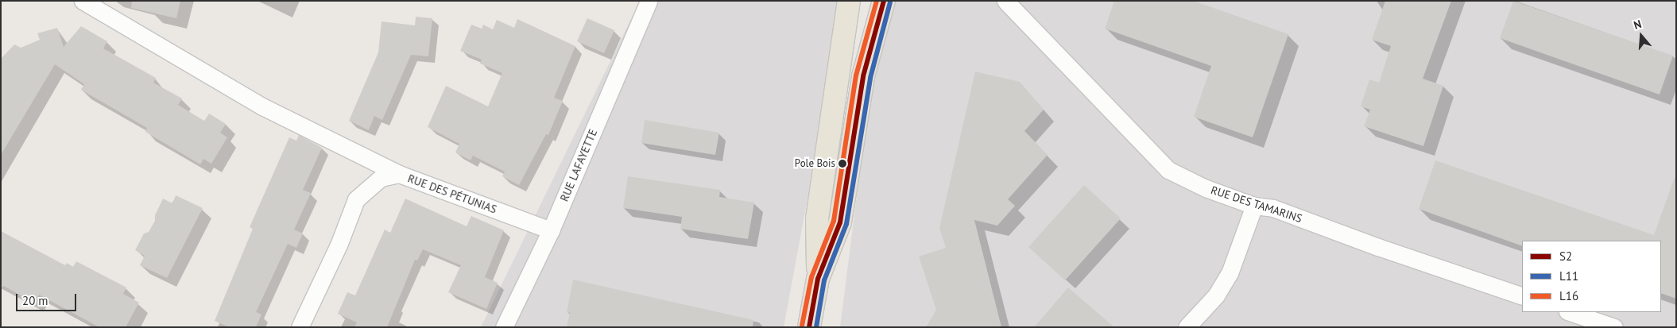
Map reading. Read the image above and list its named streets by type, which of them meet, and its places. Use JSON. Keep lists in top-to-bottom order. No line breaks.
{"streets":{"street":["RUE LAFAYETTE","RUE DES PÉTUNIAS","RUE DES TAMARINS"]},"crossings":[["RUE LAFAYETTE","RUE DES PÉTUNIAS"]],"places":["Pole Bois"],"lines":["transit line S2","transit line L16","transit line L11"],"legend":["S2","L11","L16"],"scale_bar":"20 m","north":"top"}
